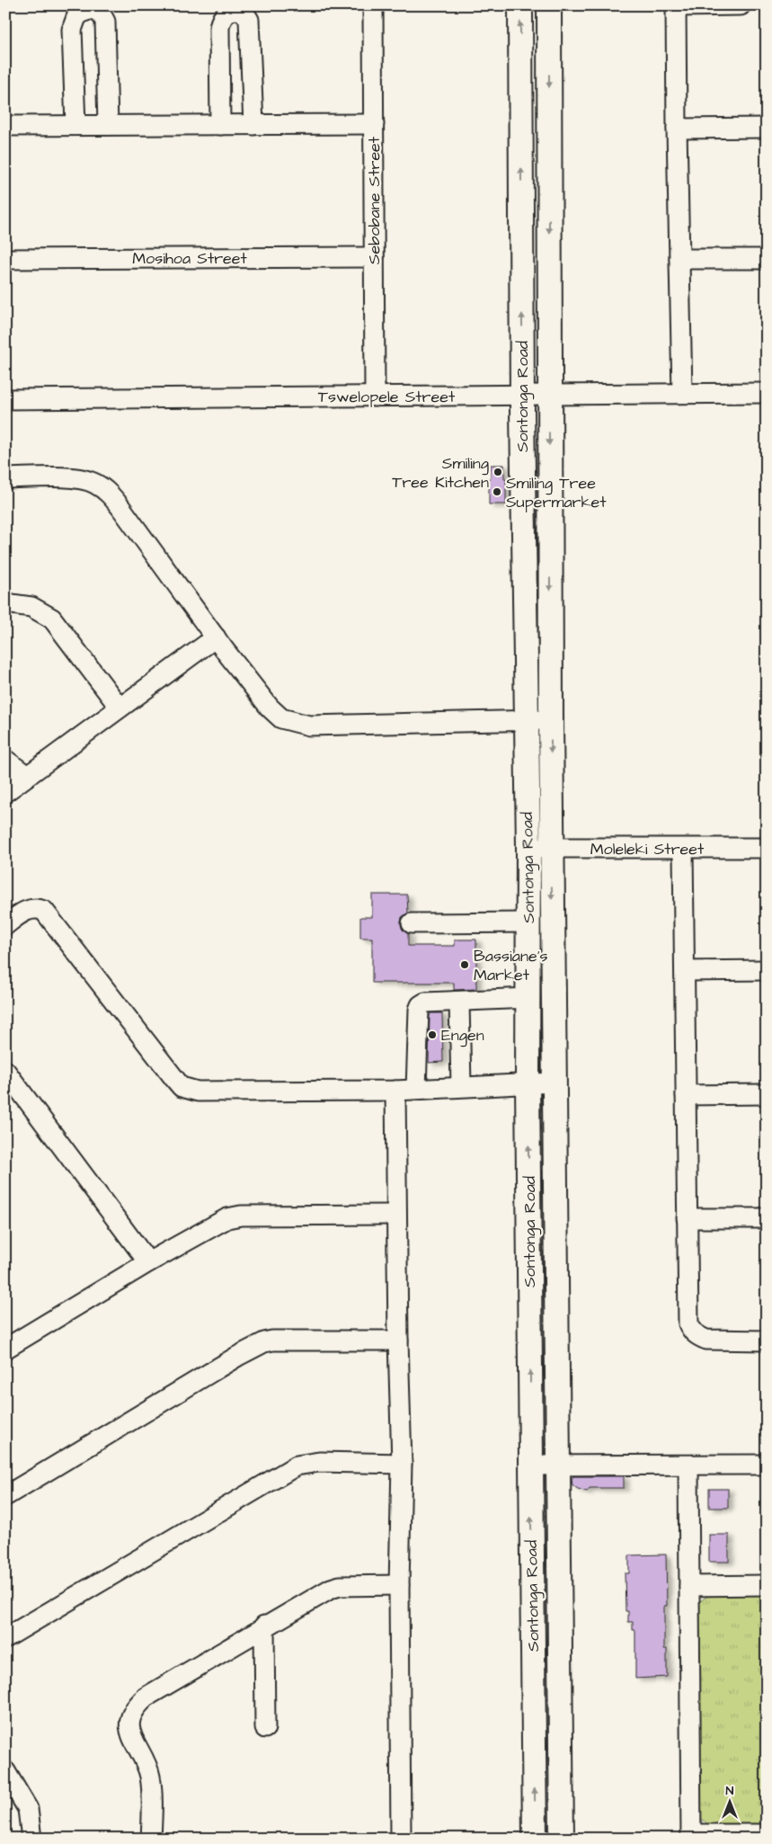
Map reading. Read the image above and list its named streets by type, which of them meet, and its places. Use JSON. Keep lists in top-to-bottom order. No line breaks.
{"streets":{"main road":["Sontonga Road"],"street":["Sebobane Street","Mosihoa Street","Tswelopele Street","Moleleki Street"]},"crossings":[["Sebobane Street","Mosihoa Street"],["Sebobane Street","Tswelopele Street"],["Tswelopele Street","Sontonga Road"],["Sontonga Road","Moleleki Street"]],"places":["Smiling Tree Kitchen","Smiling Tree Supermarket","Bassiane's Market","Engen"],"north":"top"}
